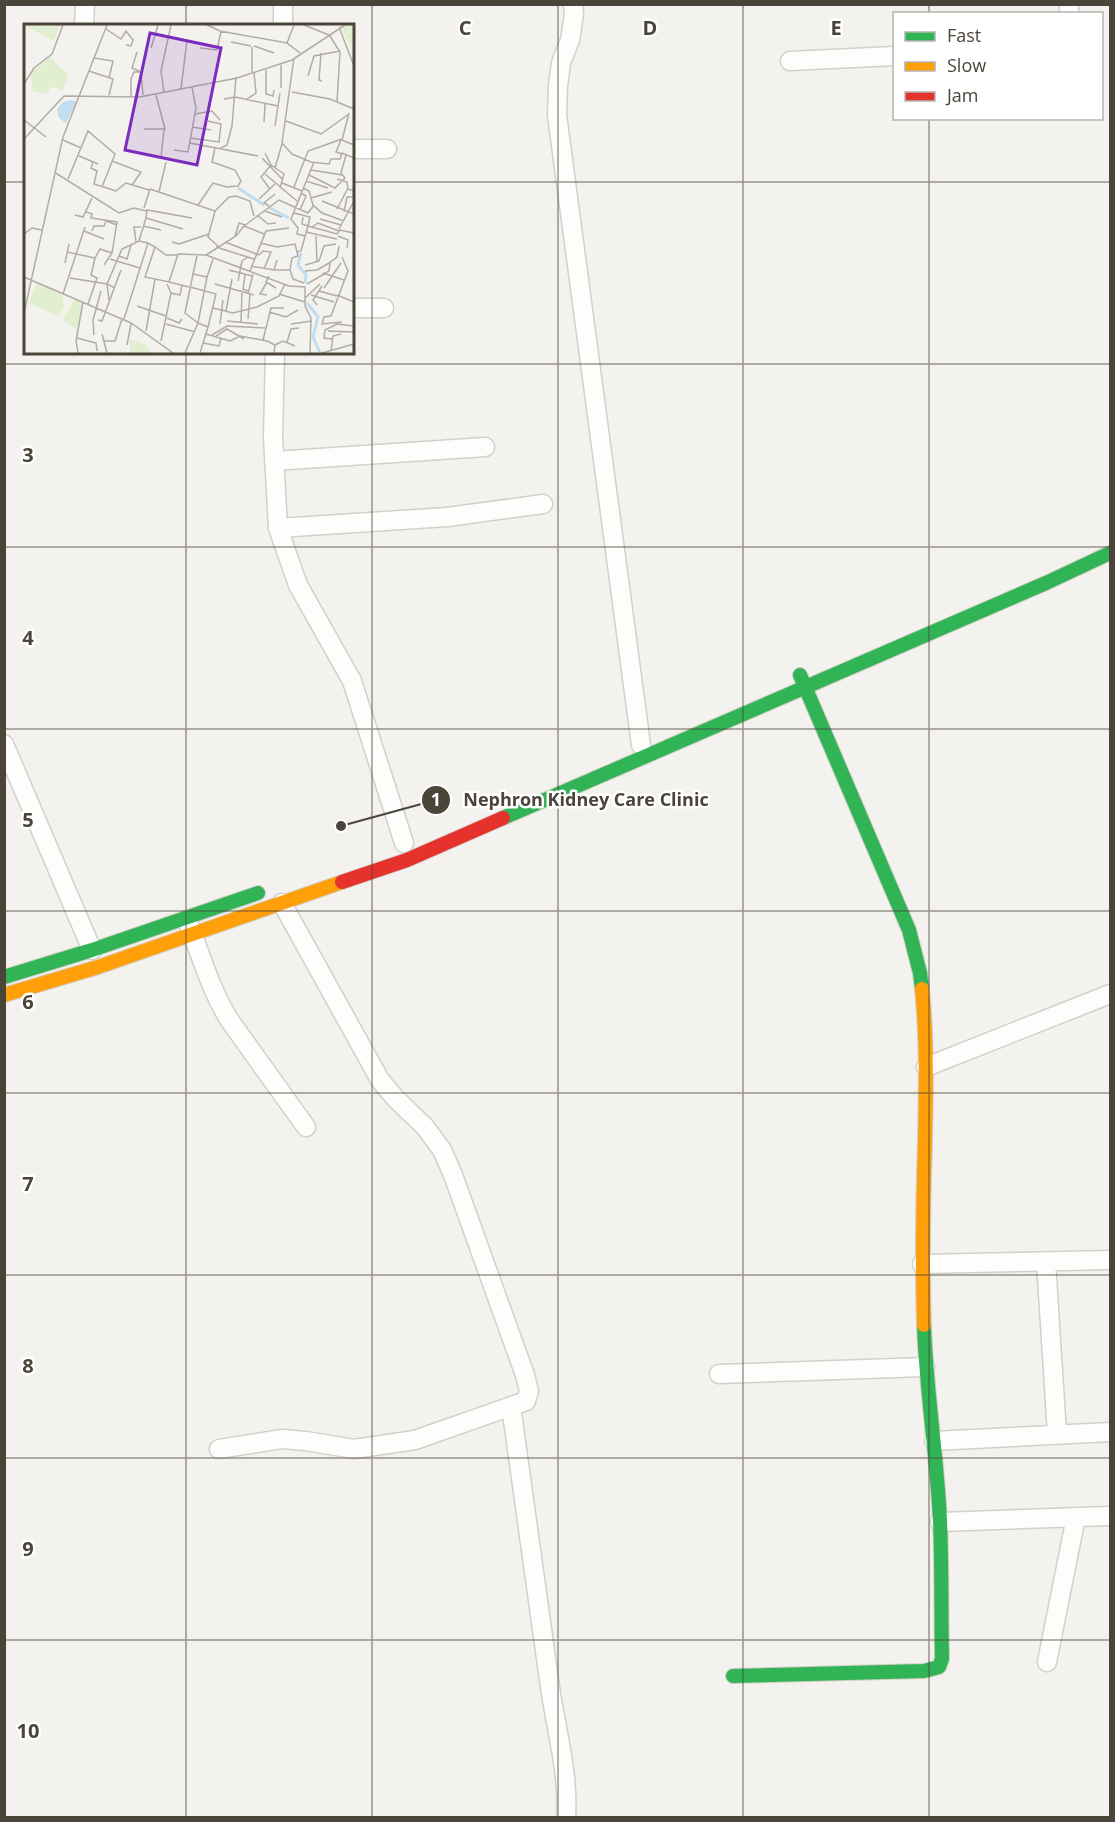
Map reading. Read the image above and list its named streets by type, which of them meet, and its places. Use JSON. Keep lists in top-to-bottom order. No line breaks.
{"places":["Nephron Kidney Care Clinic"],"legend":["Fast","Slow","Jam"],"grid":{"columns":["C","D","E"],"rows":["3","4","5","6","7","8","9","10"]}}
